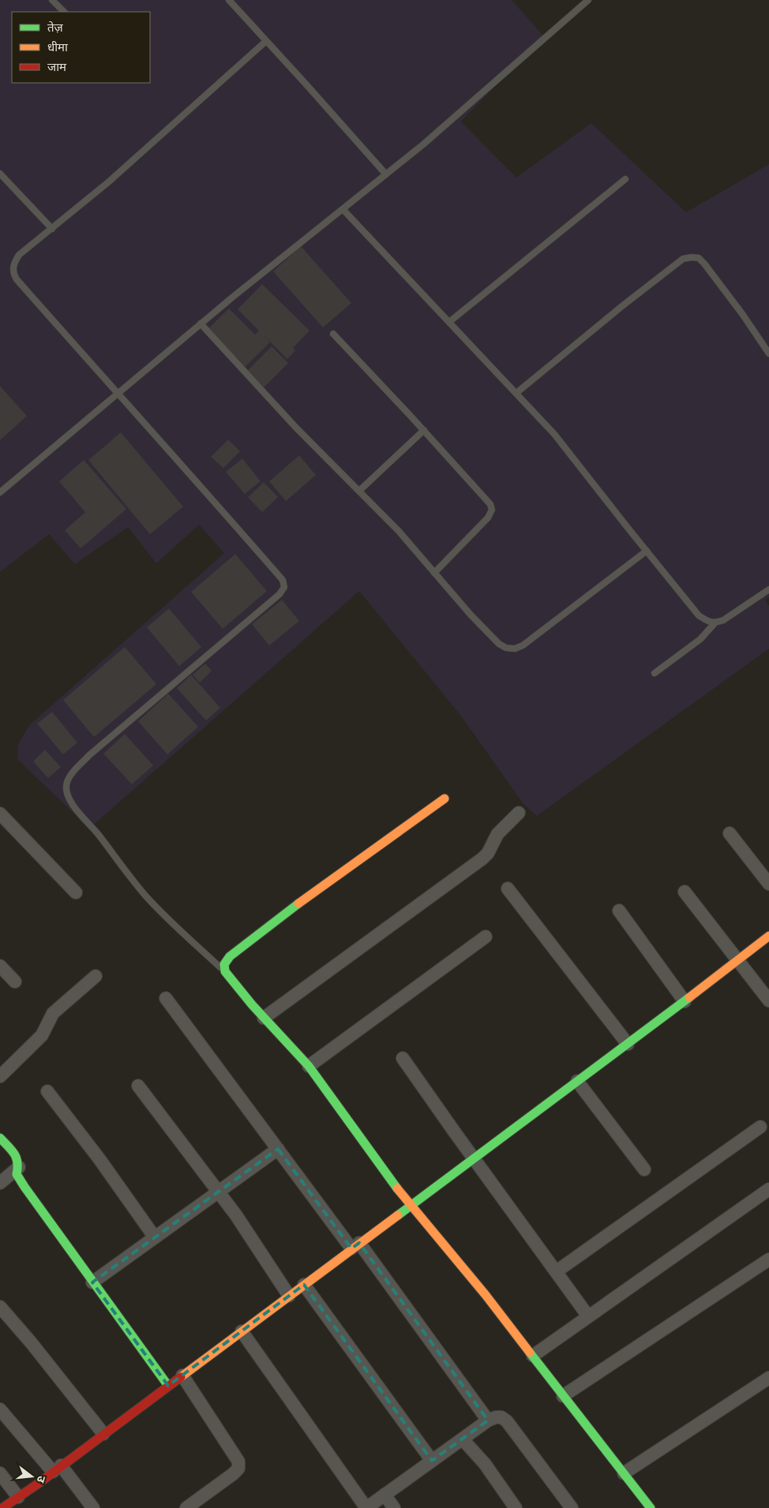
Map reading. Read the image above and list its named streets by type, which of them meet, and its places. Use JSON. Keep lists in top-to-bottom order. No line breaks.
{"legend":["तेज़","धीमा","जाम"],"north":"right"}
